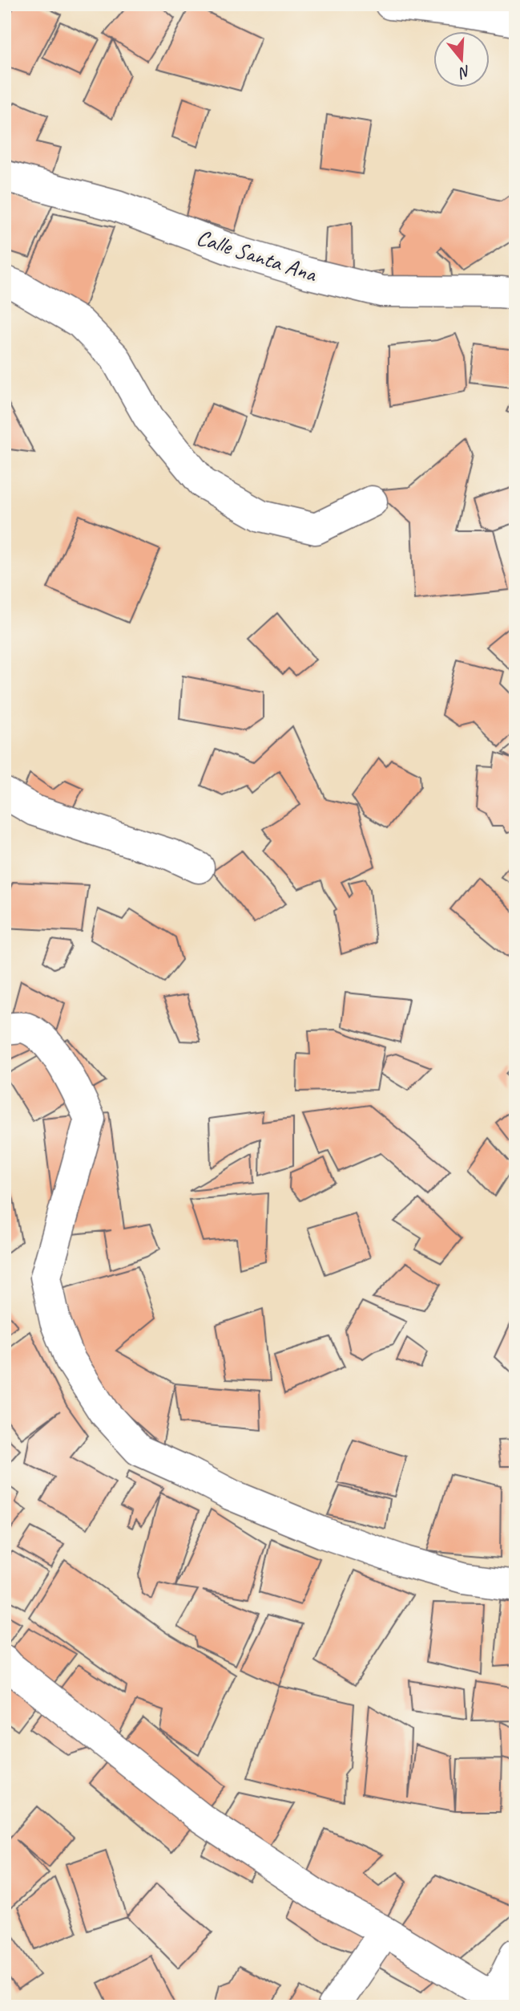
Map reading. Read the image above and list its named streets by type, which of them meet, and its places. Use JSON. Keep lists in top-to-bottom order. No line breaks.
{"streets":{"street":["Calle Santa Ana"]},"north":"bottom"}
